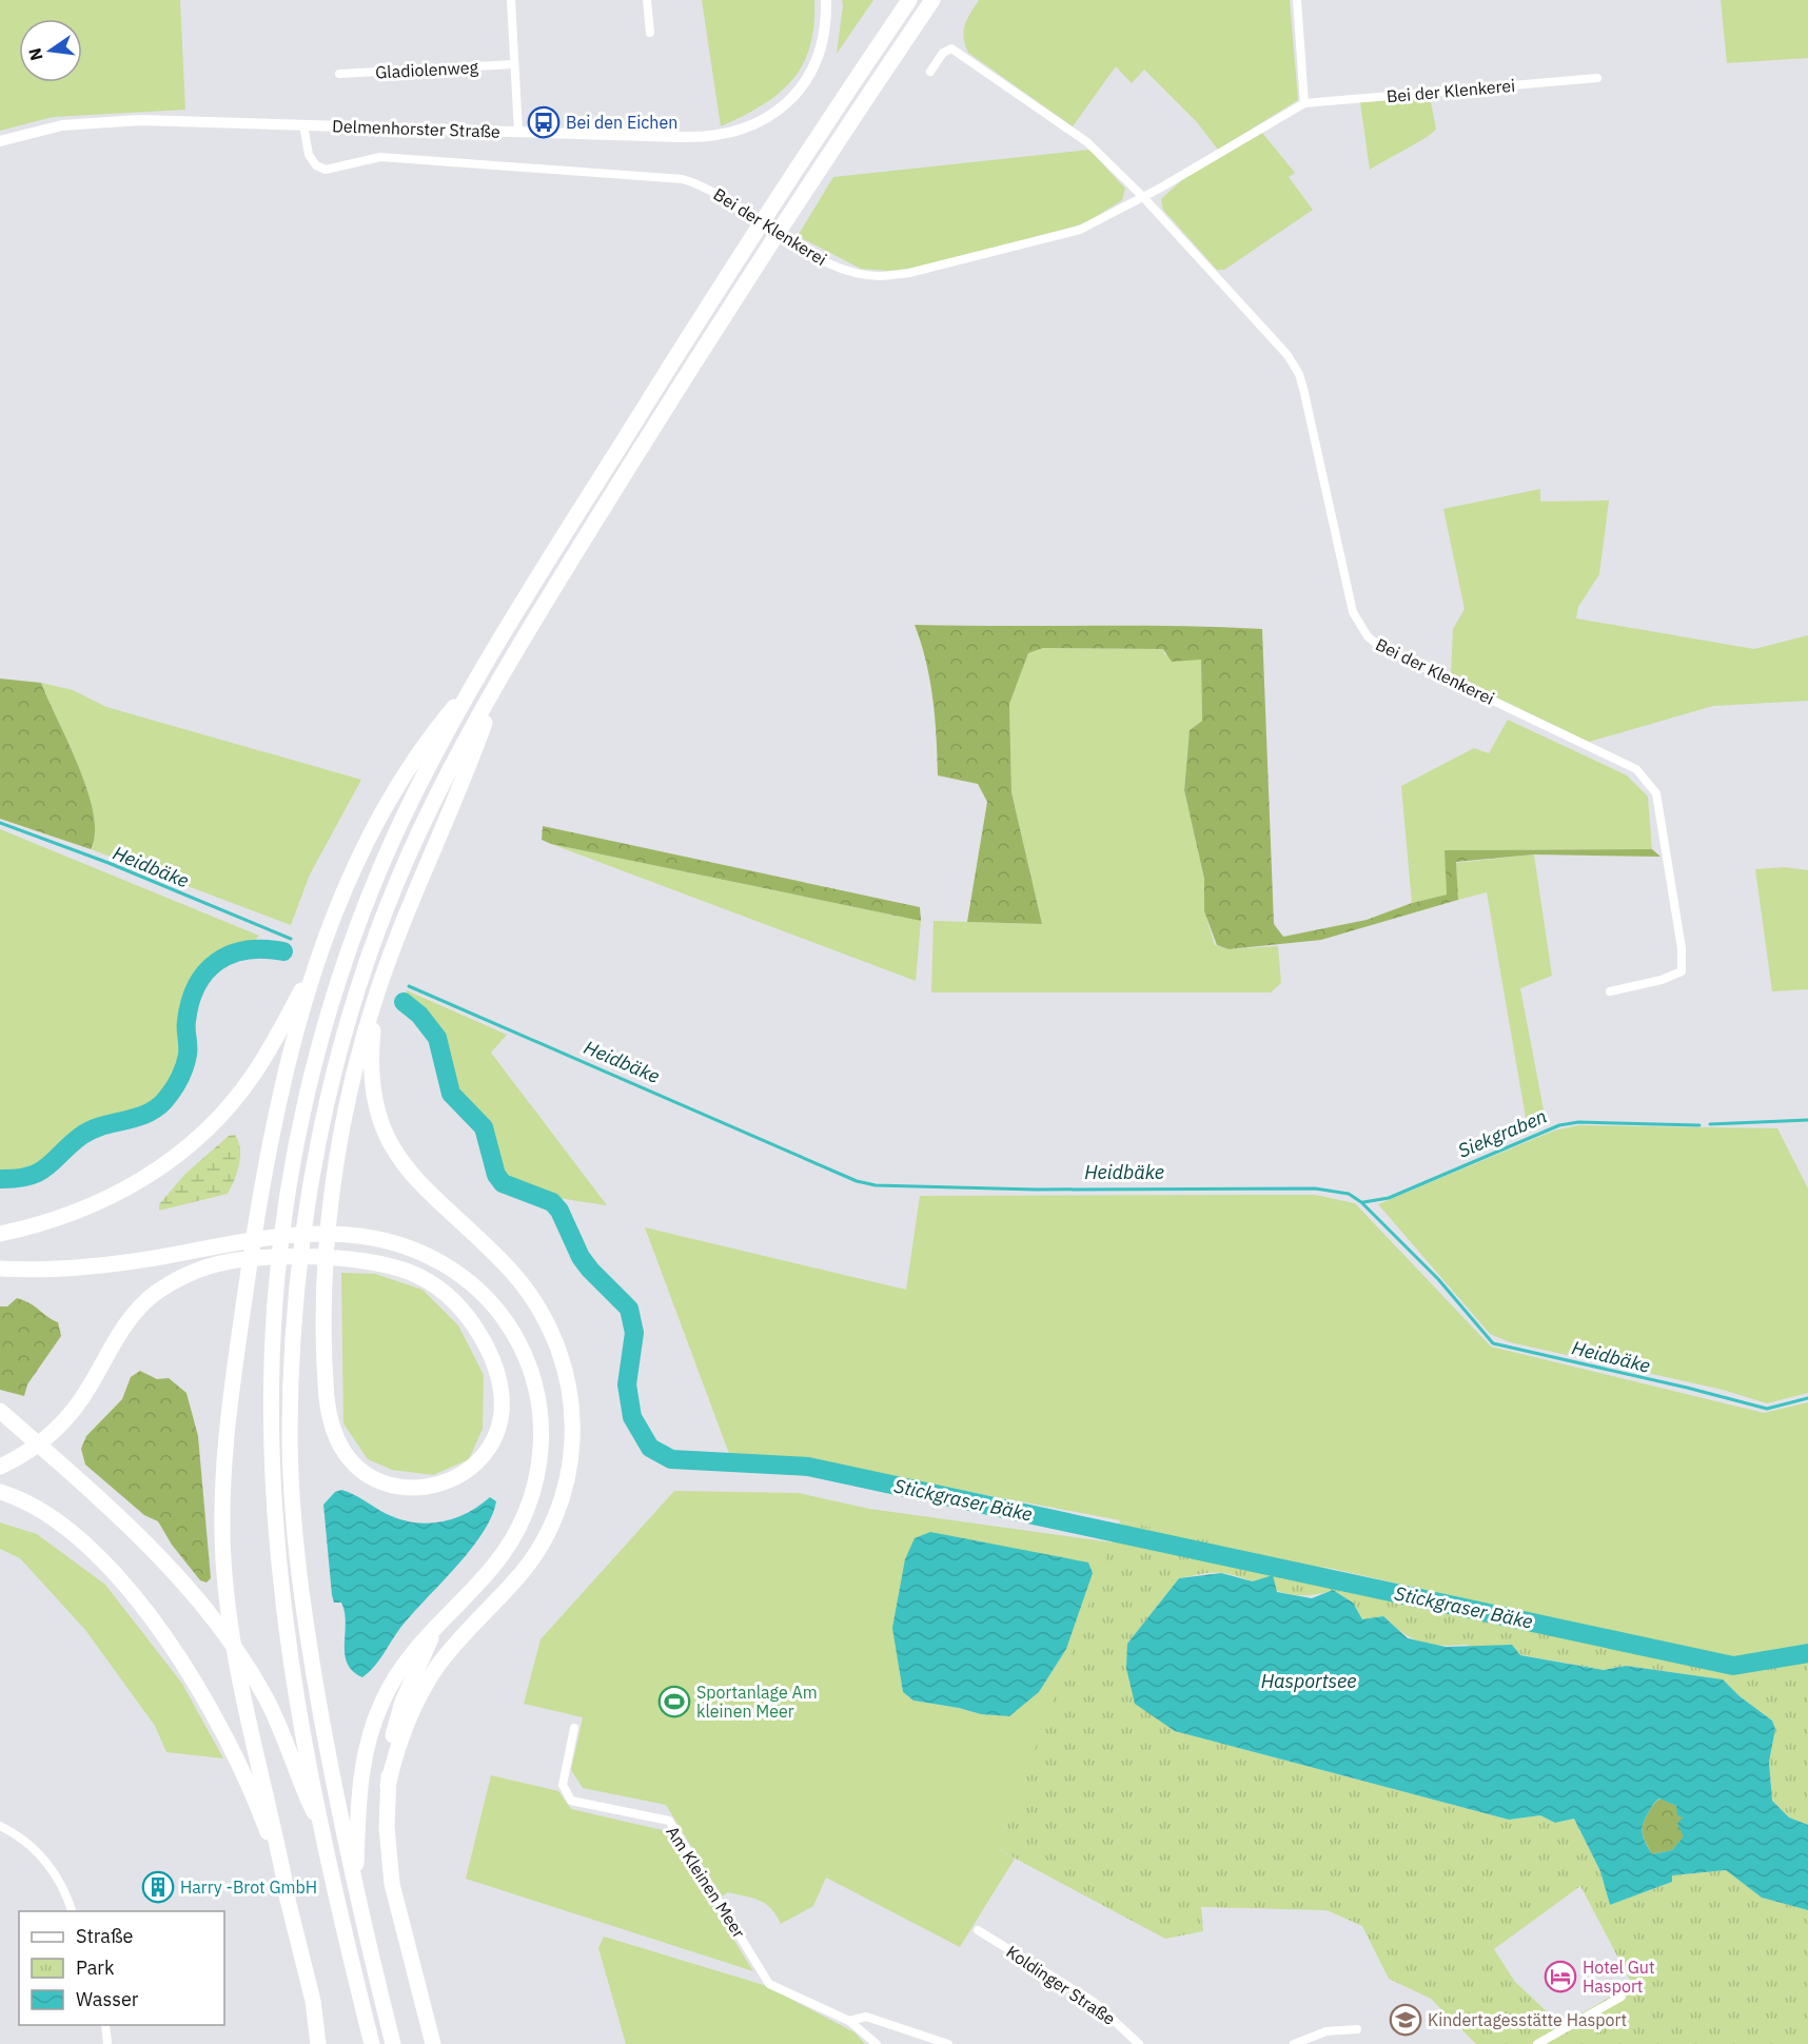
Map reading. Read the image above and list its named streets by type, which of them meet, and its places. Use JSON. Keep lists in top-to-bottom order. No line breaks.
{"streets":{"street":["Gladiolenweg","Bei der Klenkerei","Delmenhorster Straße","Am Kleinen Meer","Koldinger Straße"]},"crossings":[["Bei der Klenkerei","Delmenhorster Straße"]],"water":["Heidbäke","Siekgraben","Stickgraser Bäke","Hasportsee"],"places":{"bus stop":["Bei den Eichen"],"sports":["Sportanlage Am kleinen Meer"],"building":["Harry -Brot GmbH"],"hotel":["Hotel Gut Hasport"],"school or university":["Kindertagesstätte Hasport"]},"legend":["Straße","Park","Wasser"],"north":"left"}
